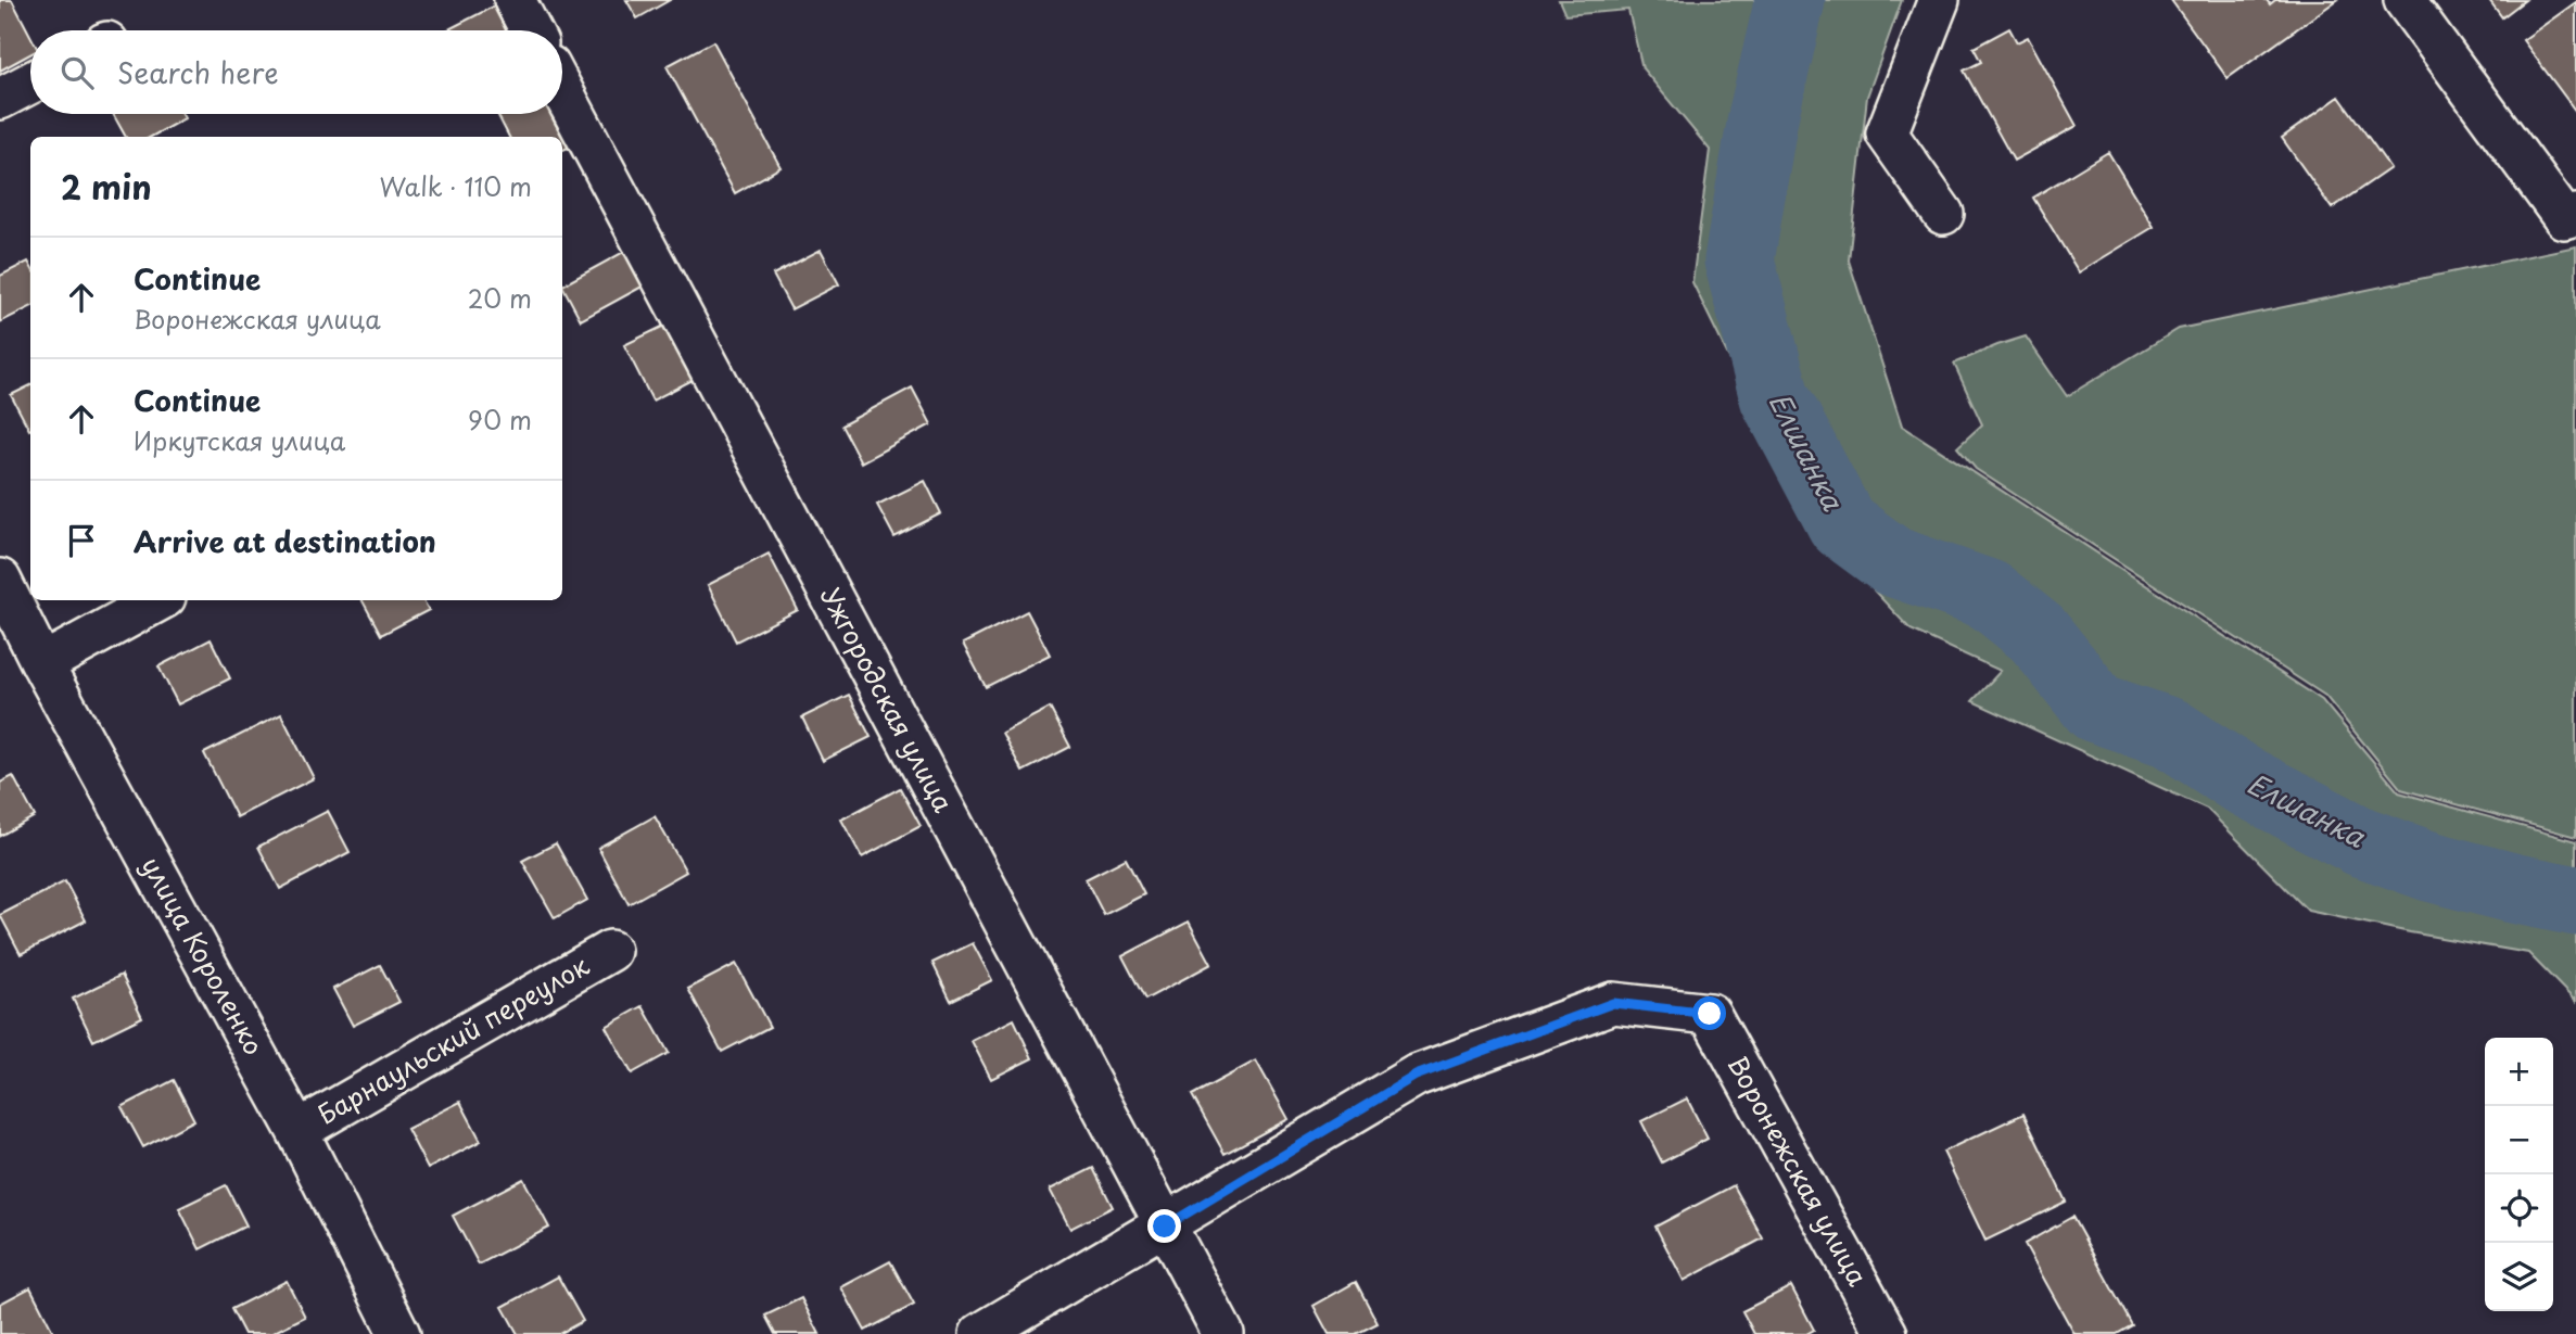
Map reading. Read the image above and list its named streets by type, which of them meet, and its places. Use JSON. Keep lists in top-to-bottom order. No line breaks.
{"streets":{"street":["Ужгородская улица","улица Короленко","Барнаульский переулок","Воронежская улица"]},"crossings":[["Ужгородская улица","Воронежская улица"],["улица Короленко","Барнаульский переулок"]],"water":["Елшанка"],"page":{"search":"Search here","heading":["2 min","Walk · 110 m"],"list":[["Continue","Воронежская улица","20 m"],["Continue","Иркутская улица","90 m"],"Arrive at destination"],"map_buttons":["+","−"]}}
